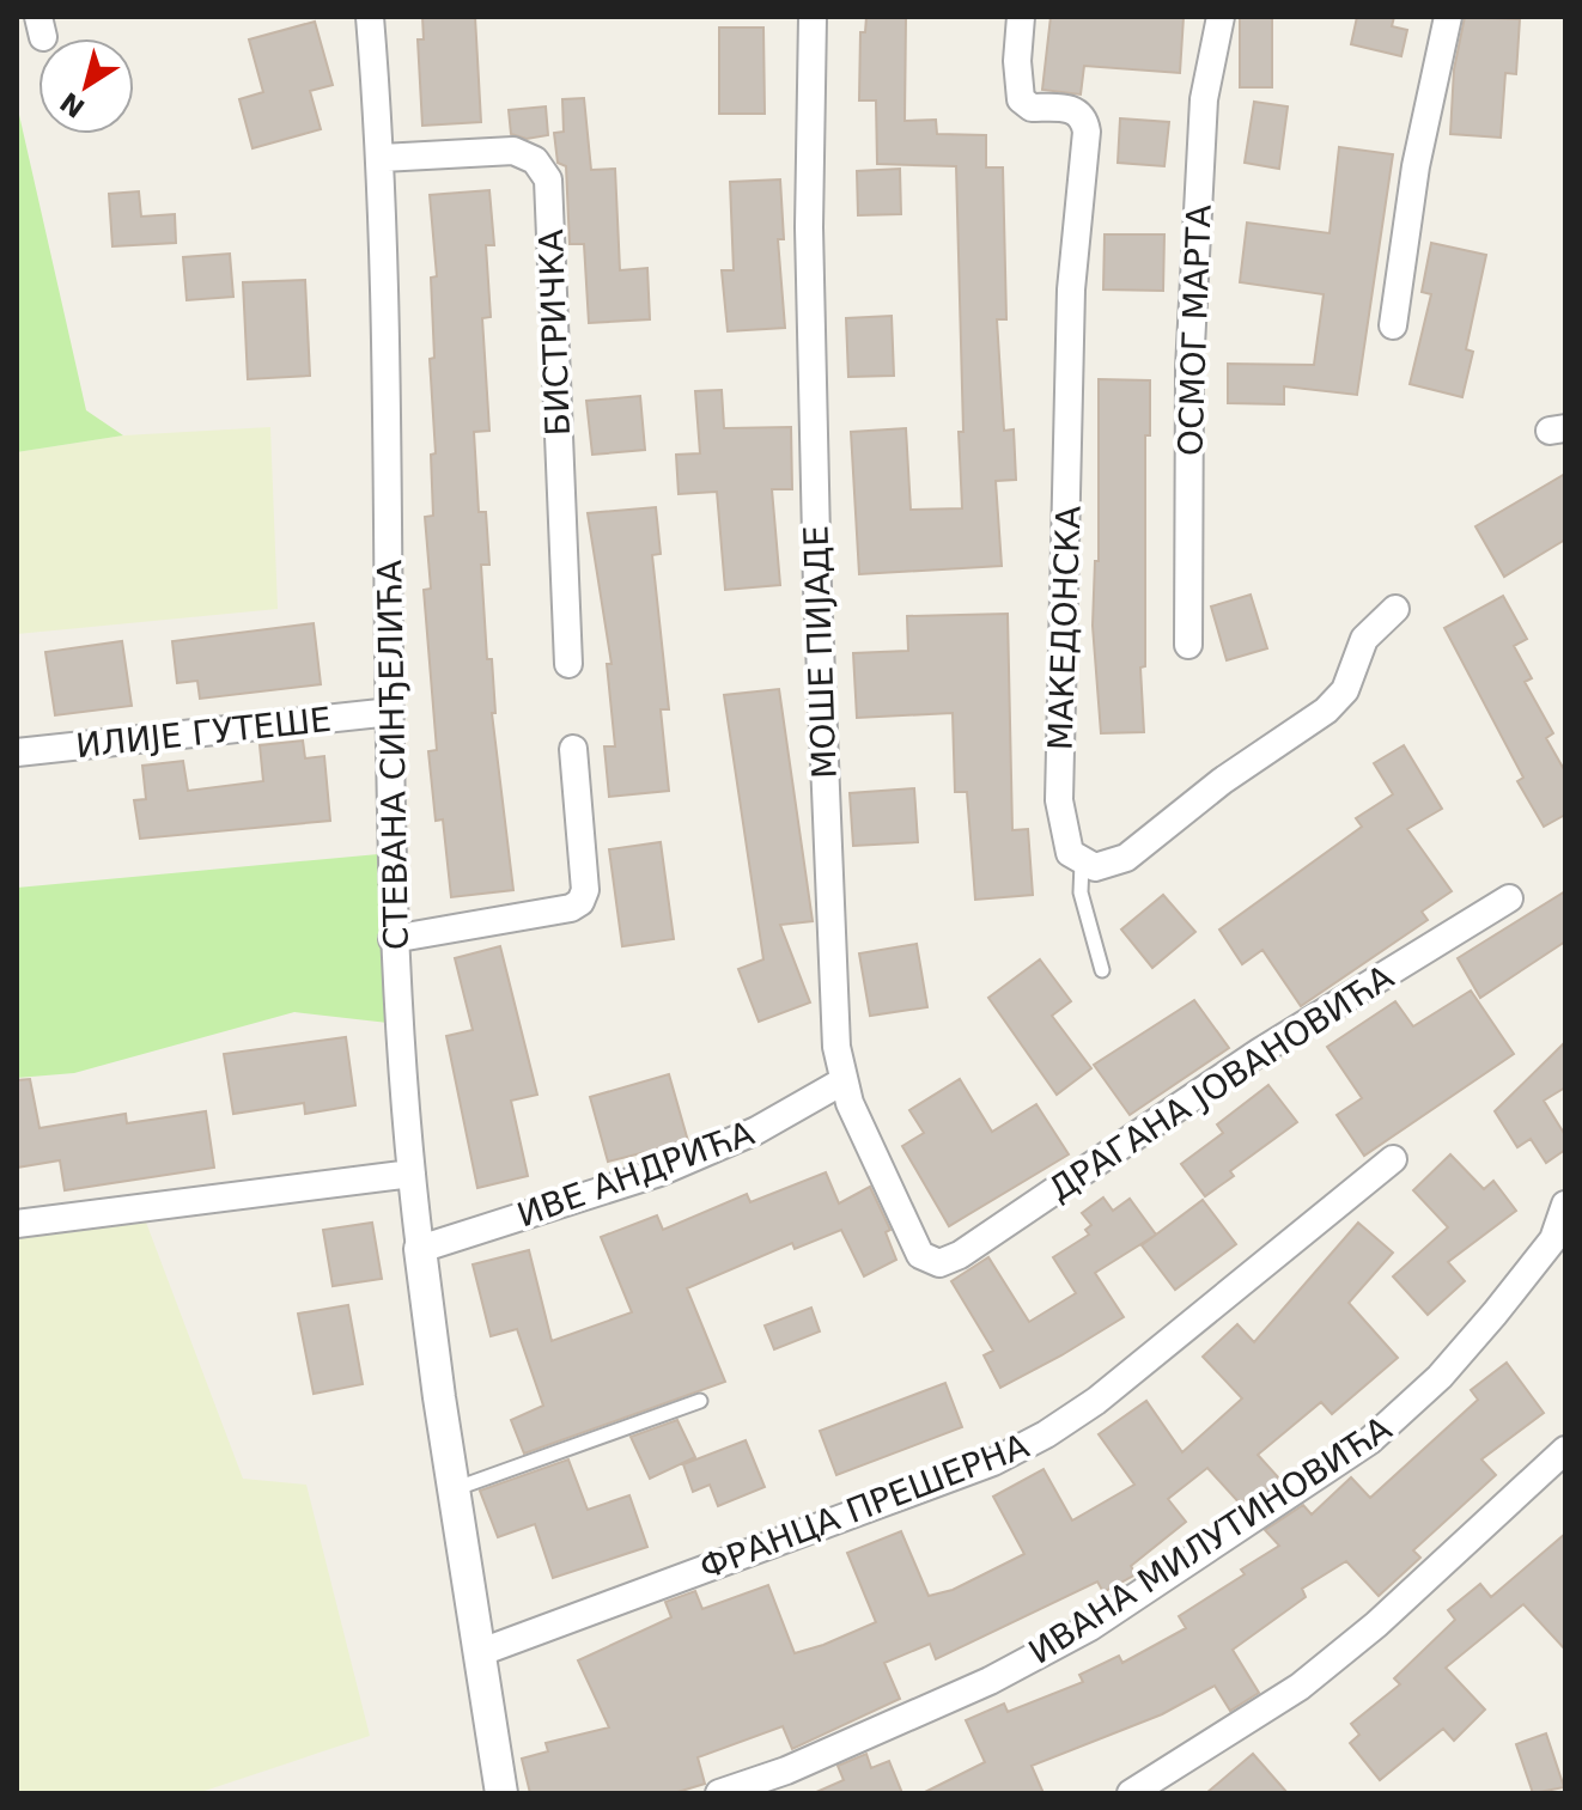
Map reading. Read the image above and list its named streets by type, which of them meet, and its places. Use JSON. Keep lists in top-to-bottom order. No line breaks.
{"streets":{"street":["ОСМОГ МАРТА","БИСТРИЧКА","МАКЕДОНСКА","МОШЕ ПИЈАДЕ","ИЛИЈЕ ГУТЕШЕ","СТЕВАНА СИНЂЕЛИЋА","ДРАГАНА ЈОВАНОВИЋА","ИВЕ АНДРИЋА","ФРАНЦА ПРЕШЕРНА","ИВАНА МИЛУТИНОВИЋА"]},"crossings":[["БИСТРИЧКА","СТЕВАНА СИНЂЕЛИЋА"],["МОШЕ ПИЈАДЕ","ДРАГАНА ЈОВАНОВИЋА"],["МОШЕ ПИЈАДЕ","ИВЕ АНДРИЋА"],["ИЛИЈЕ ГУТЕШЕ","СТЕВАНА СИНЂЕЛИЋА"],["СТЕВАНА СИНЂЕЛИЋА","ИВЕ АНДРИЋА"],["СТЕВАНА СИНЂЕЛИЋА","ФРАНЦА ПРЕШЕРНА"]],"north":"bottom left"}
